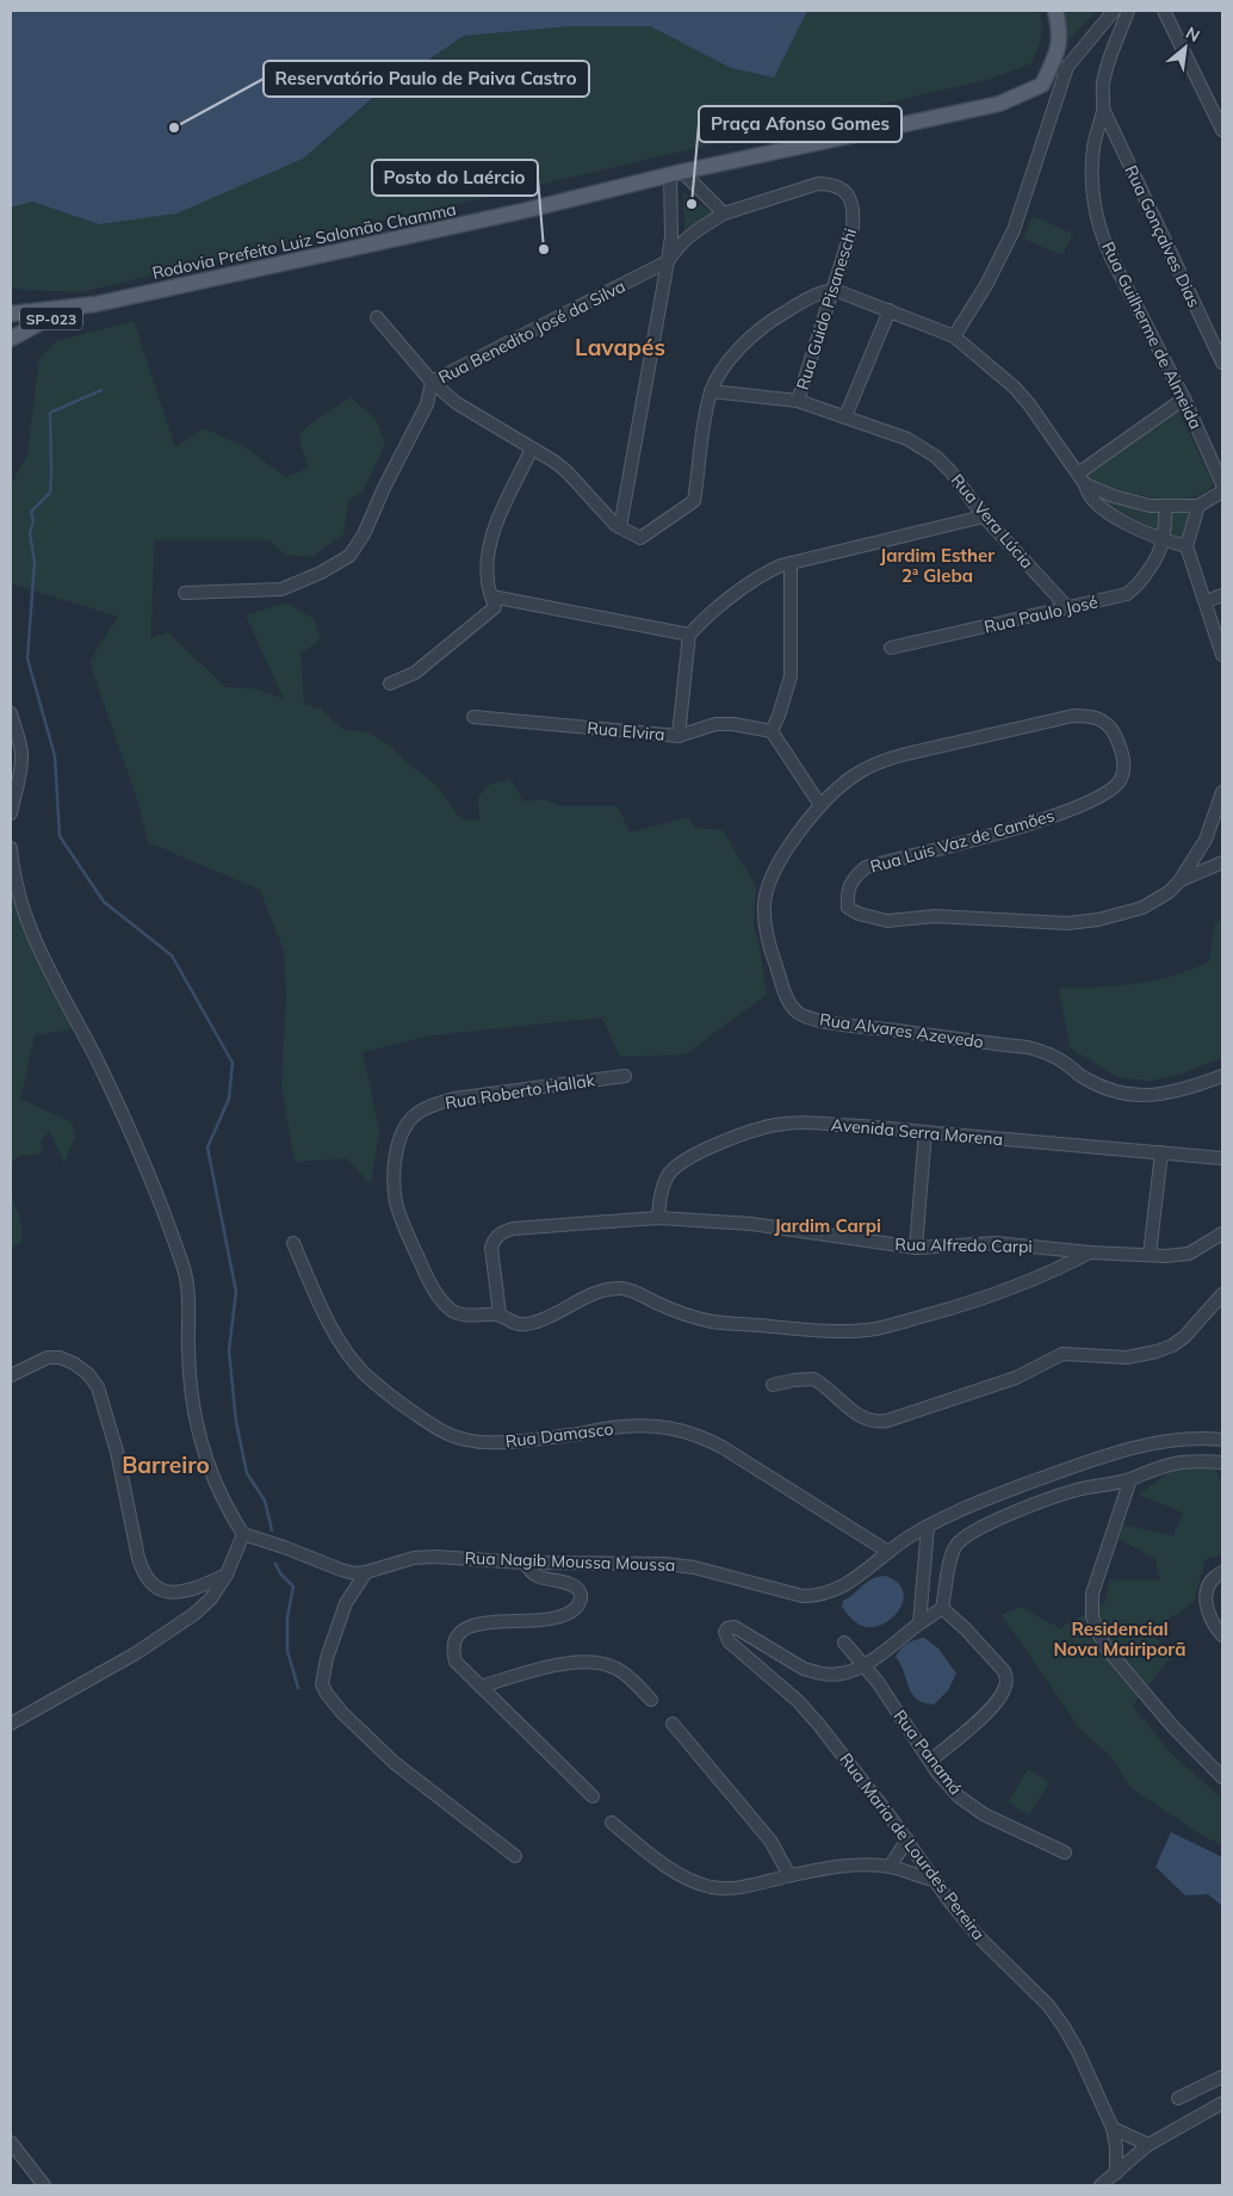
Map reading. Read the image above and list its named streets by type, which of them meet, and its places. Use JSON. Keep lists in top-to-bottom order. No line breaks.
{"streets":{"main road":["Rodovia Prefeito Luiz Salomão Chamma","SP-023"],"street":["Rua Gonçalves Dias","Rua Guido Pisaneschi","Rua Benedito José da Silva","Rua Guilherme de Almeida","Rua Vera Lúcia","Rua Paulo José","Rua Elvira","Rua Luis Vaz de Camões","Rua Alvares Azevedo","Rua Roberto Hallak","Avenida Serra Morena","Rua Alfredo Carpi","Rua Damasco","Rua Nagib Moussa Moussa","Rua Panamá","Rua Maria de Lourdes Pereira"]},"crossings":[["Rua Gonçalves Dias","Rua Guilherme de Almeida"],["Rua Guido Pisaneschi","Rua Benedito José da Silva"],["Rua Guido Pisaneschi","Rua Vera Lúcia"],["Rua Vera Lúcia","Rua Paulo José"],["Rua Luis Vaz de Camões","Rua Alvares Azevedo"],["Rua Roberto Hallak","Rua Alfredo Carpi"],["Avenida Serra Morena","Rua Alfredo Carpi"],["Rua Damasco","Rua Nagib Moussa Moussa"],["Rua Panamá","Rua Maria de Lourdes Pereira"]],"districts":["Lavapés","Jardim Esther 2ª Gleba","Jardim Carpi","Barreiro","Residencial Nova Mairiporã"],"places":["Reservatório Paulo de Paiva Castro","Praça Afonso Gomes","Posto do Laércio"],"north":"top right"}
